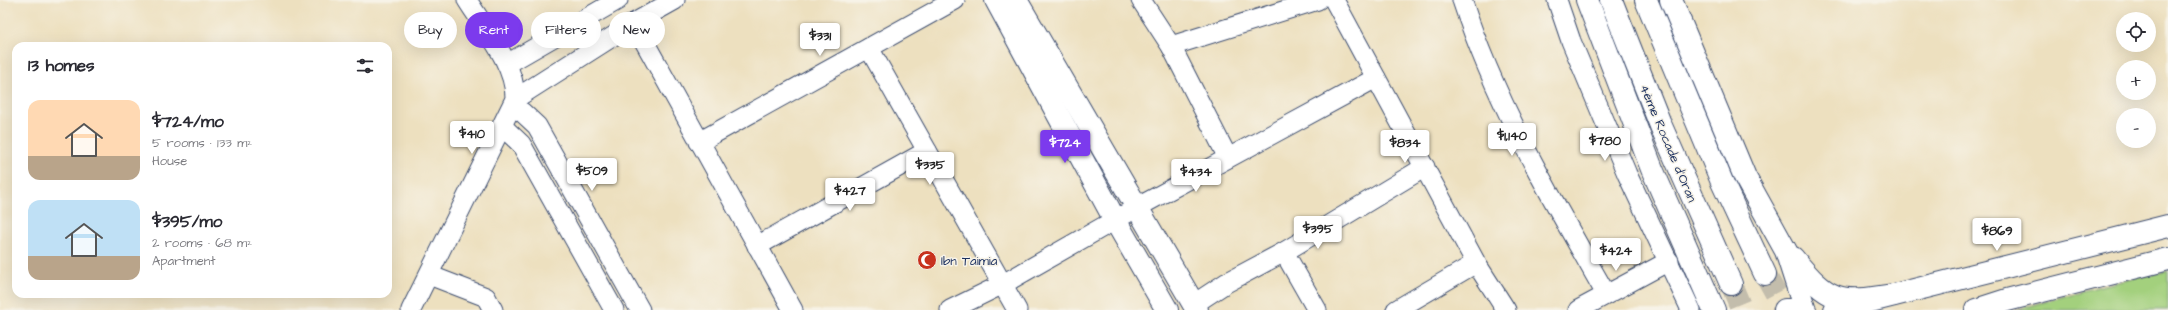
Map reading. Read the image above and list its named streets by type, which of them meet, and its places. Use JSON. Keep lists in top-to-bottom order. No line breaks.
{"streets":{"main road":["4ème Rocade d'Oran"]},"places":{"mosque":["Ibn Taimia"]},"page":{"map_buttons":["+","−"],"chip":["Buy","Rent","Filters","New"],"price":["$331","$410","$1,140","$780","$724","$834","$335","$509","$434","$427","$395","$869","$424"],"heading":"13 homes","list":[{"name":"$724/mo","note":"5 rooms · 133 m² · House"},{"name":"$395/mo","note":"2 rooms · 68 m² · Apartment"}]}}
